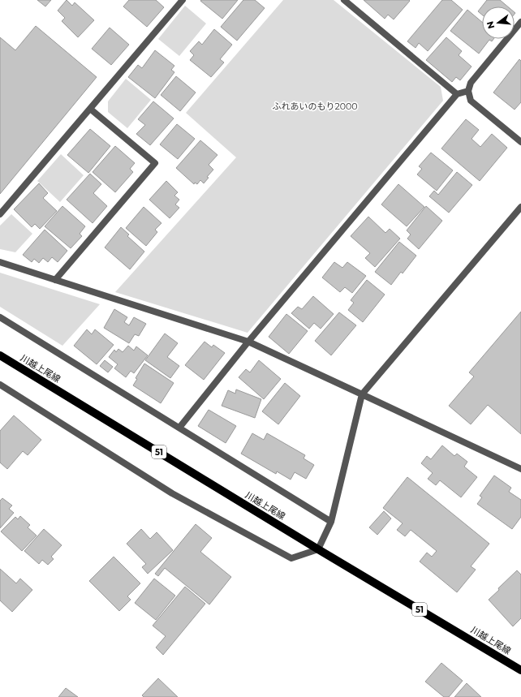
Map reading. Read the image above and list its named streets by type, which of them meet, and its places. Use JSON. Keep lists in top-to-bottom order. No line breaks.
{"streets":{"main road":["川越上尾線","51"]},"parks":["ふれあいのもり2000"],"north":"left"}
